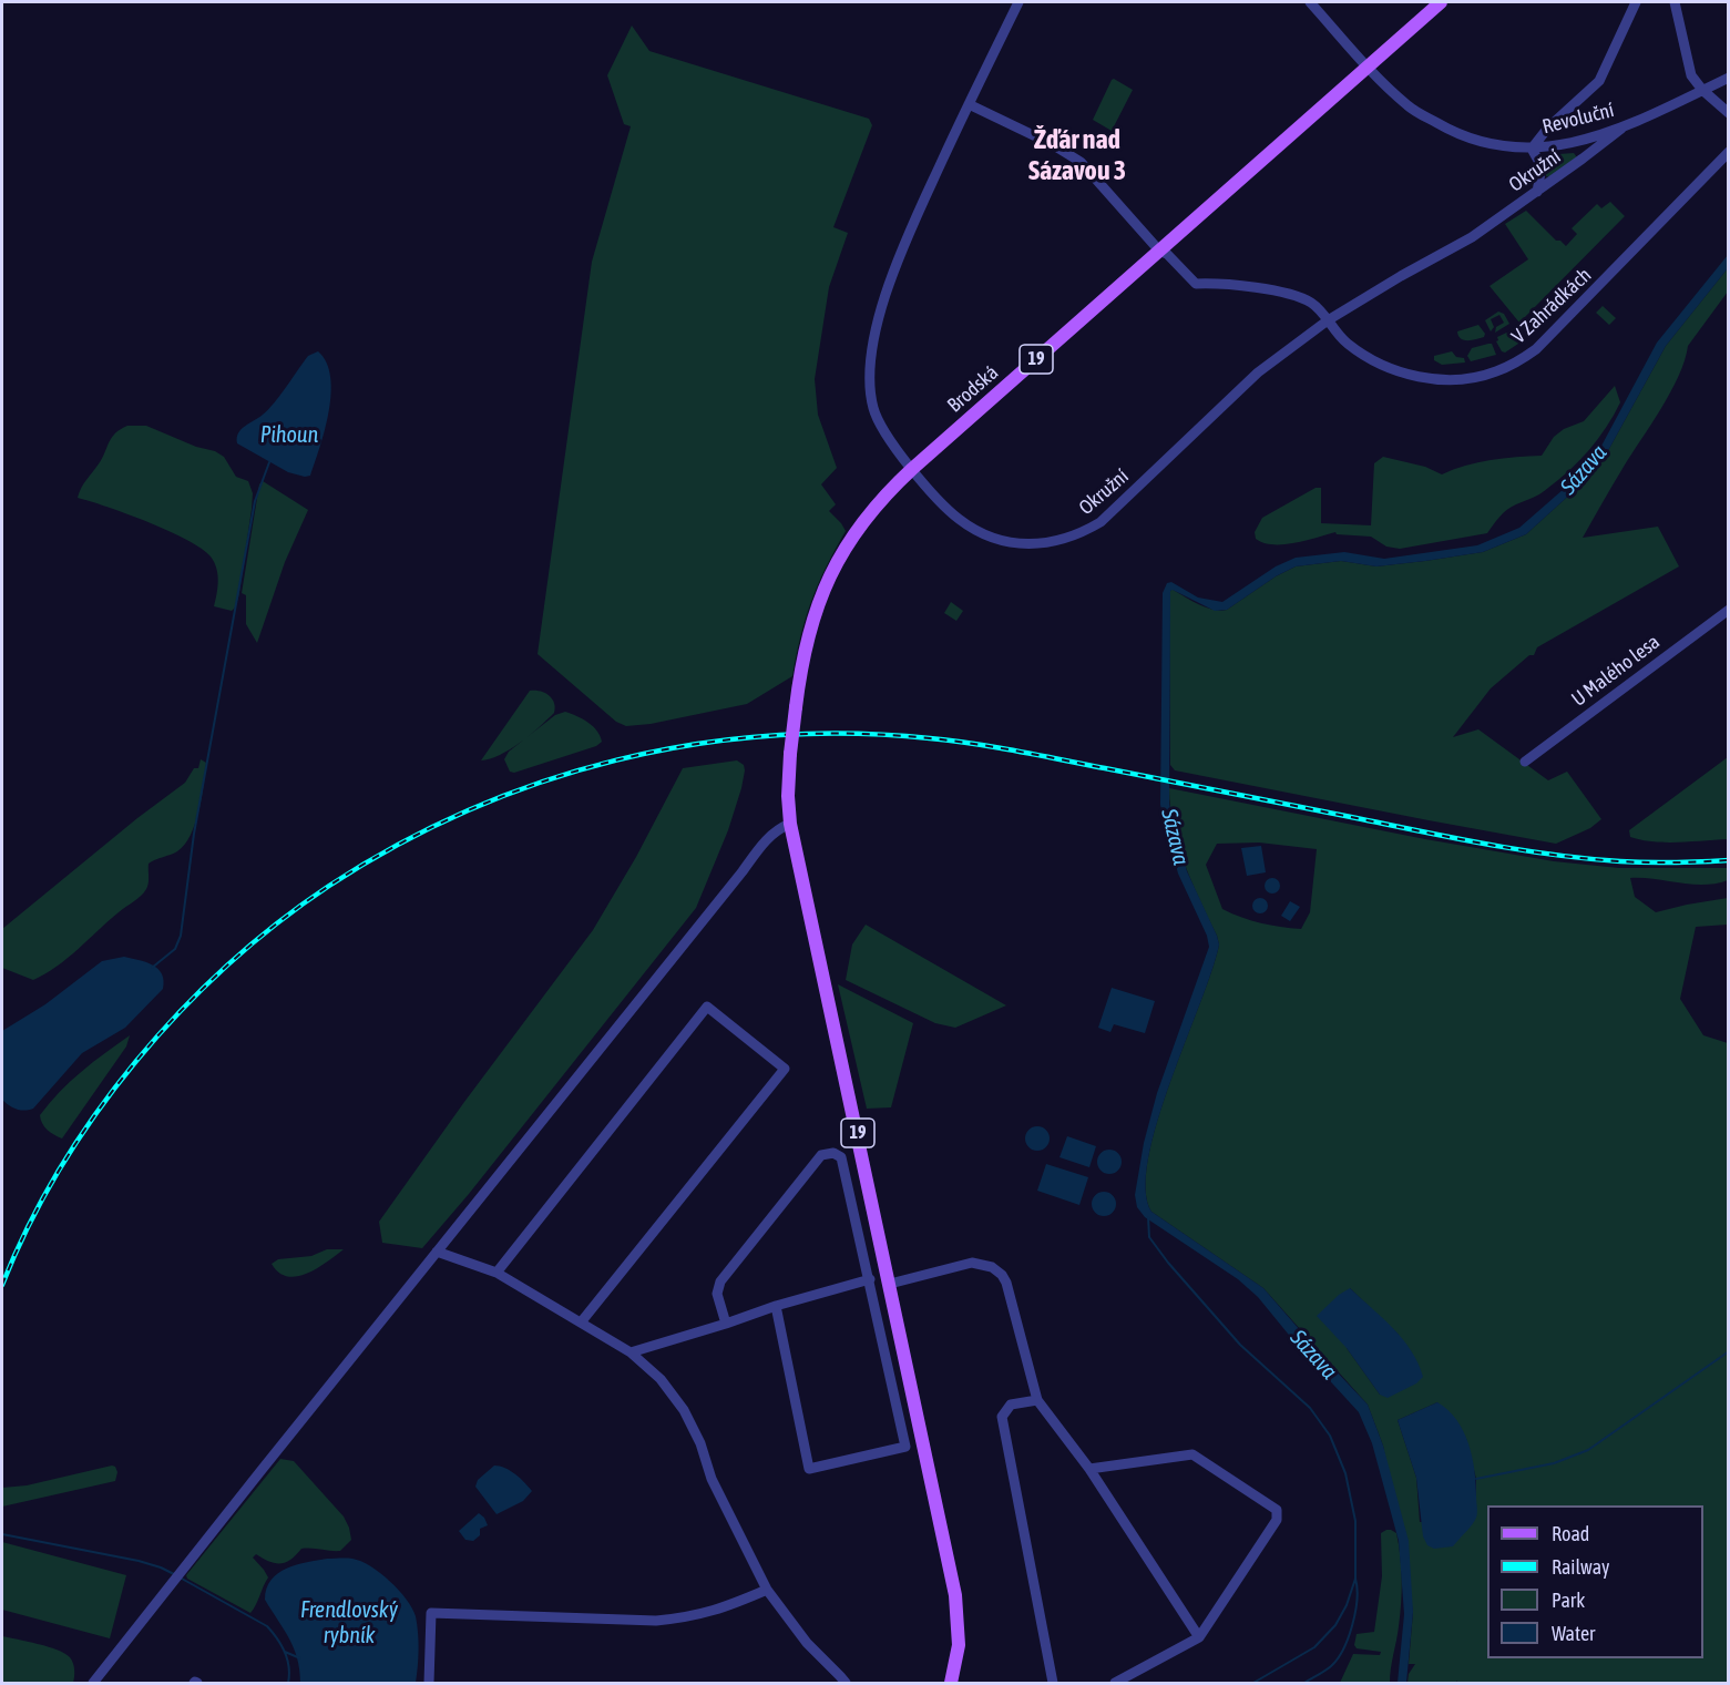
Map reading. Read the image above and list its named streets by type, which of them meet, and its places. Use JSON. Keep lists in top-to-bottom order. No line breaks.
{"streets":{"main road":["19","Brodská"],"street":["Revoluční","Okružní","V Zahrádkách","U Malého lesa"]},"crossings":[["Revoluční","Okružní"],["Revoluční","Brodská"],["Okružní","V Zahrádkách"],["Okružní","Brodská"],["V Zahrádkách","Brodská"],["19","Brodská"]],"districts":["Žďár nad Sázavou 3"],"water":["Pihoun","Sázava","Frendlovský rybník"],"legend":["Road","Railway","Park","Water"]}
